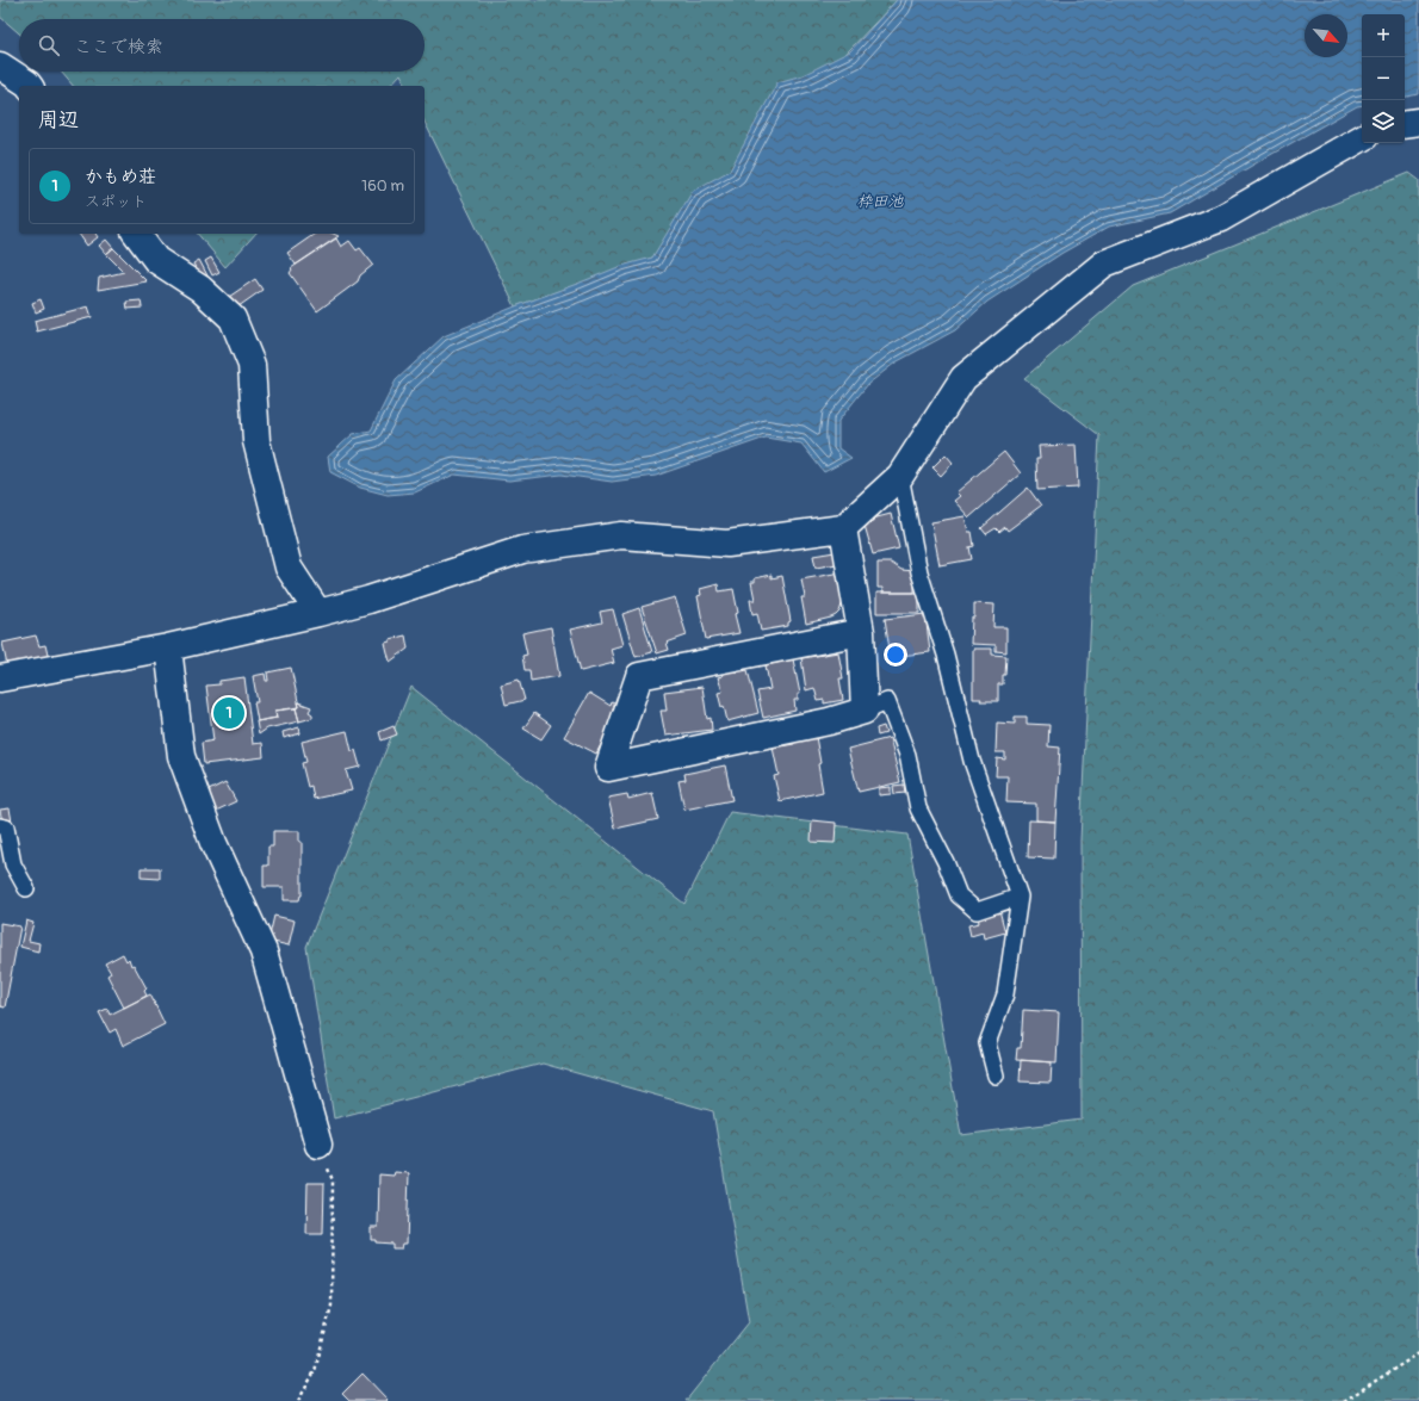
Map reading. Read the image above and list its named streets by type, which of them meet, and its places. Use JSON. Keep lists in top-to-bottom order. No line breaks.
{"water":["枠田池"],"north":"bottom right","page":{"map_buttons":["+","−"],"search":"ここで検索","heading":"周辺","list":[{"mark":"1","name":"かもめ荘","note":"スポット","value":"160 m"}],"pins":"1"}}
